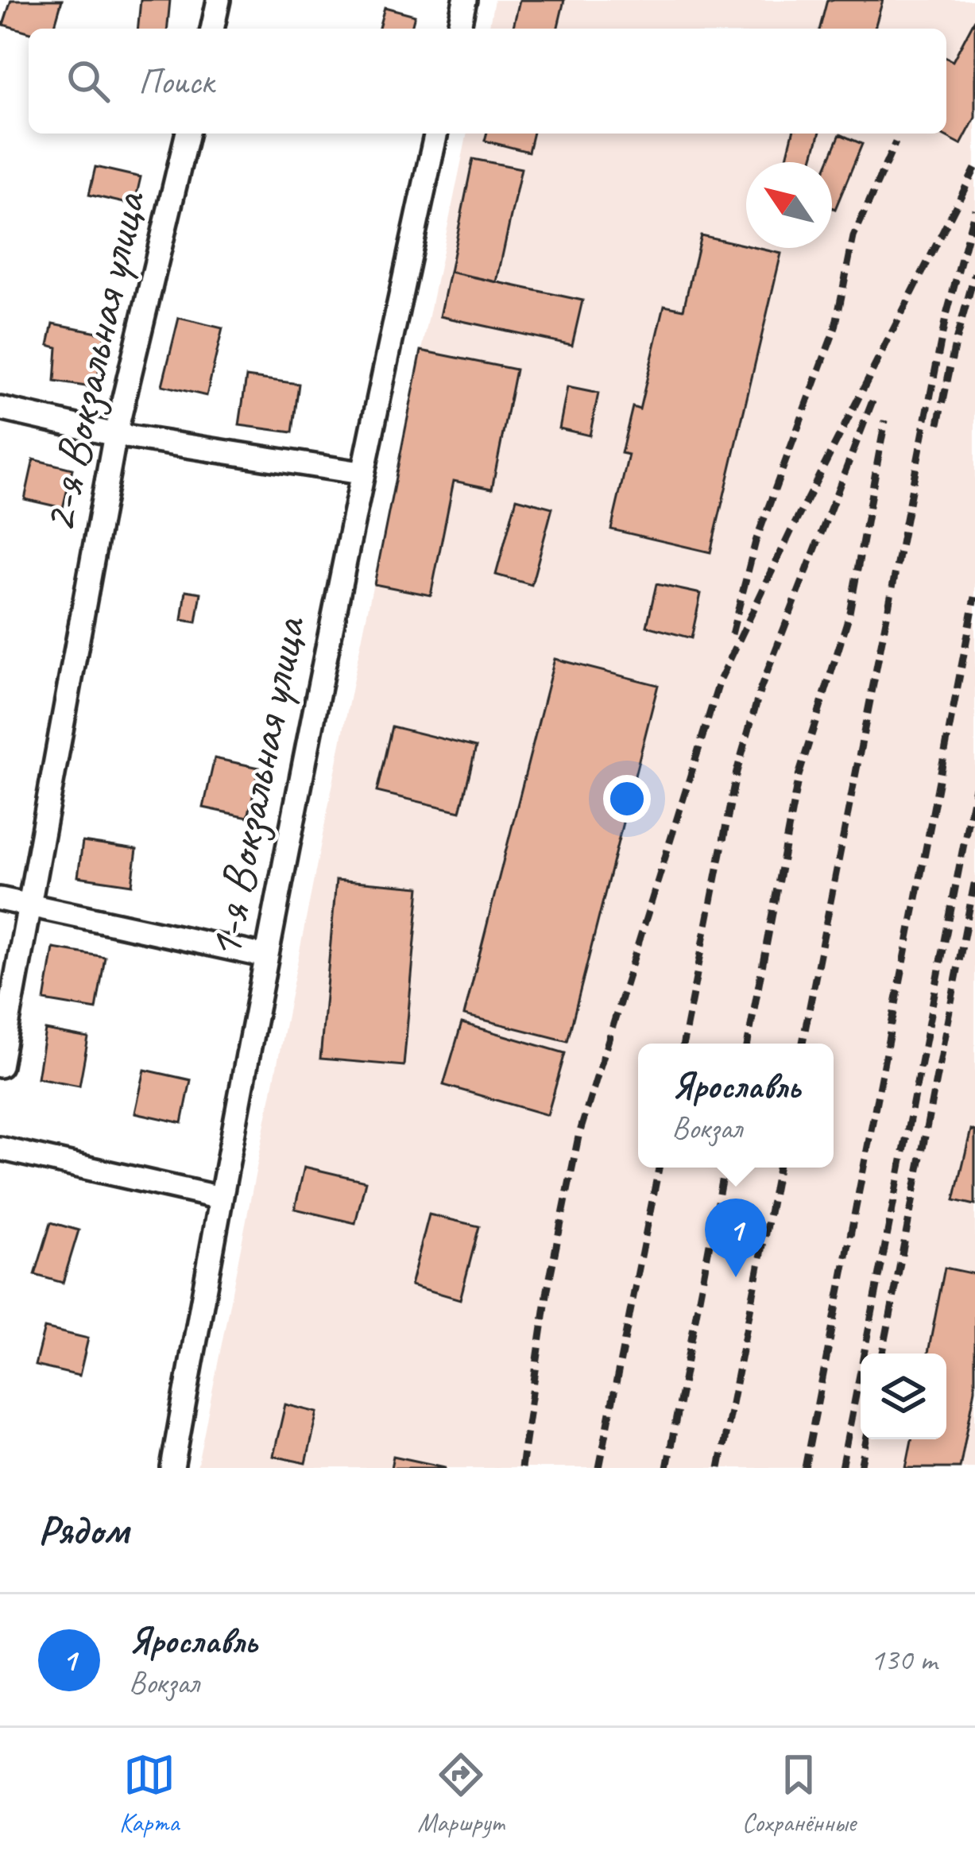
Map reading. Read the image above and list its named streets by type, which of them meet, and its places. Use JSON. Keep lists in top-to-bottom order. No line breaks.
{"streets":{"street":["2-я Вокзальная улица","1-я Вокзальная улица"]},"north":"top left","page":{"search":"Поиск","popup":["Ярославль","Вокзал"],"pins":"1","heading":"Рядом","list":[{"mark":"1","name":"Ярославль","note":"Вокзал","value":"130 m"}],"nav":["Карта","Маршрут","Сохранённые"]}}
